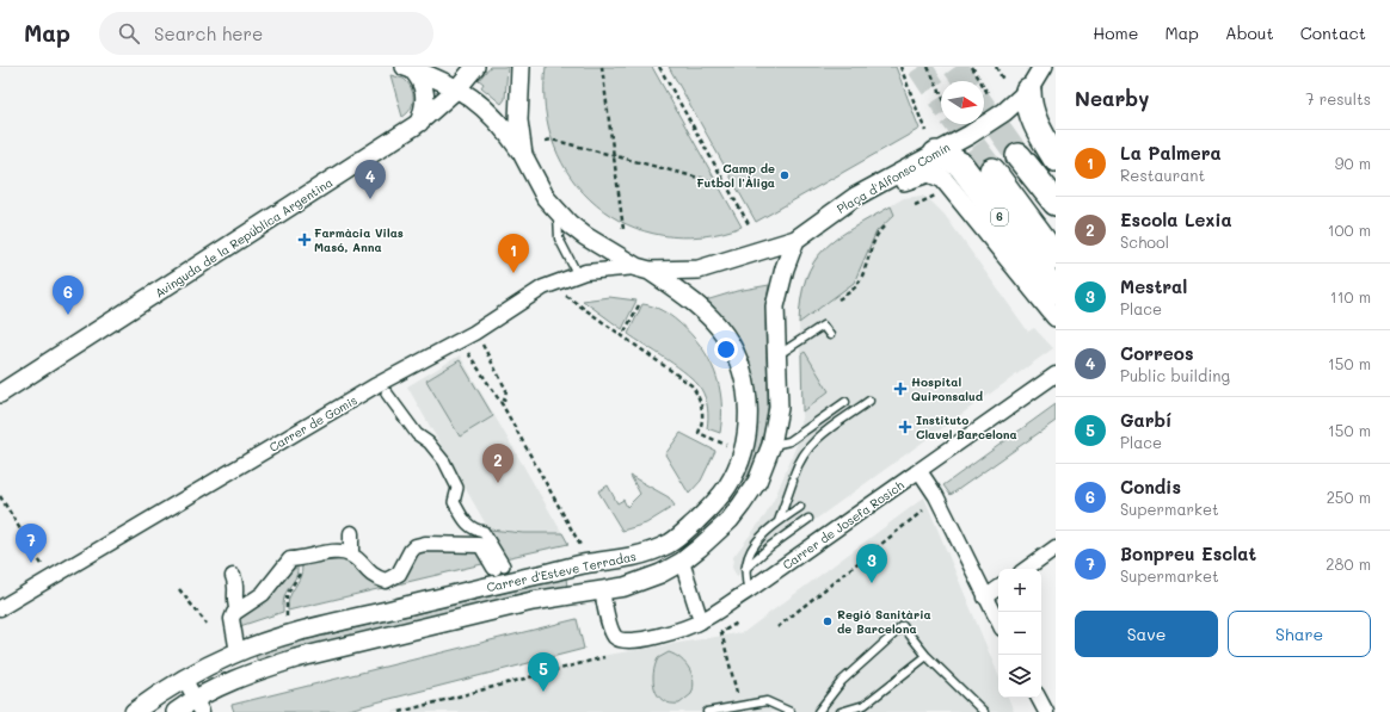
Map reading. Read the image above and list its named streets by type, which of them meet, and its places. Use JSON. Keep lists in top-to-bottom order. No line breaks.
{"streets":{"highway":["6"],"street":["Plaça d'Alfonso Comín","Avinguda de la República Argentina","Carrer de Gomis","Carrer de Josefa Rosich","Carrer d'Esteve Terradas"]},"crossings":[["Plaça d'Alfonso Comín","6"],["Plaça d'Alfonso Comín","Carrer de Gomis"],["Plaça d'Alfonso Comín","Carrer d'Esteve Terradas"],["Carrer de Gomis","Carrer d'Esteve Terradas"],["Carrer de Josefa Rosich","Carrer d'Esteve Terradas"]],"places":{"other":["Camp de Futbol l'Àliga","Regió Sanitària de Barcelona"],"health":["Farmàcia Vilas Masó, Anna","Hospital Quironsalud","Instituto Clavel Barcelona"]},"north":"right","page":{"header":"Map","search":"Search here","nav":["Home","Map","About","Contact"],"heading":["Nearby","7 results"],"list":[{"mark":"1","name":"La Palmera","note":"Restaurant","value":"90 m"},{"mark":"2","name":"Escola Lexia","note":"School","value":"100 m"},{"mark":"3","name":"Mestral","note":"Place","value":"110 m"},{"mark":"4","name":"Correos","note":"Public building","value":"150 m"},{"mark":"5","name":"Garbí","note":"Place","value":"150 m"},{"mark":"6","name":"Condis","note":"Supermarket","value":"250 m"},{"mark":"7","name":"Bonpreu Esclat","note":"Supermarket","value":"280 m"}],"pins":["4","1","6","2","7","3","5"],"map_buttons":["+","−"],"buttons":["Save","Share"]}}
